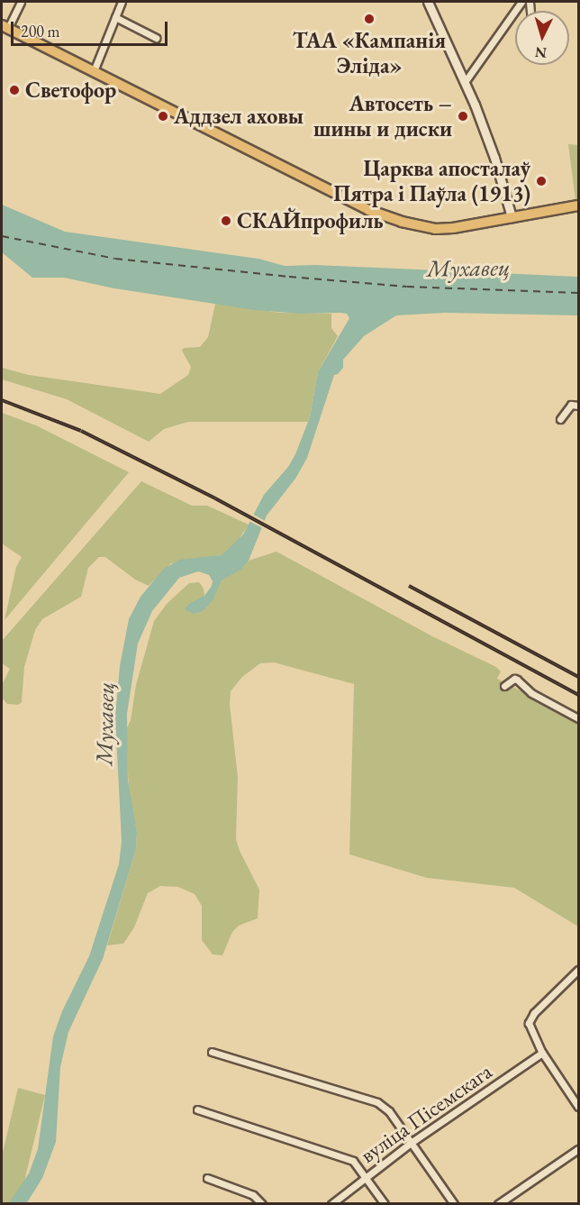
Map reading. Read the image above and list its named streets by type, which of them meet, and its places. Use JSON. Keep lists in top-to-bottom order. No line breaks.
{"streets":{"street":["вуліца Пісемскага"]},"water":["Мухавец"],"places":["ТАА «Кампанія Эліда»","Светофор","Аддзел аховы","Автосеть – шины и диски","Царква апосталаў Пятра і Паўла (1913)","СКАЙпрофиль"],"scale_bar":"200 m","north":"bottom"}
